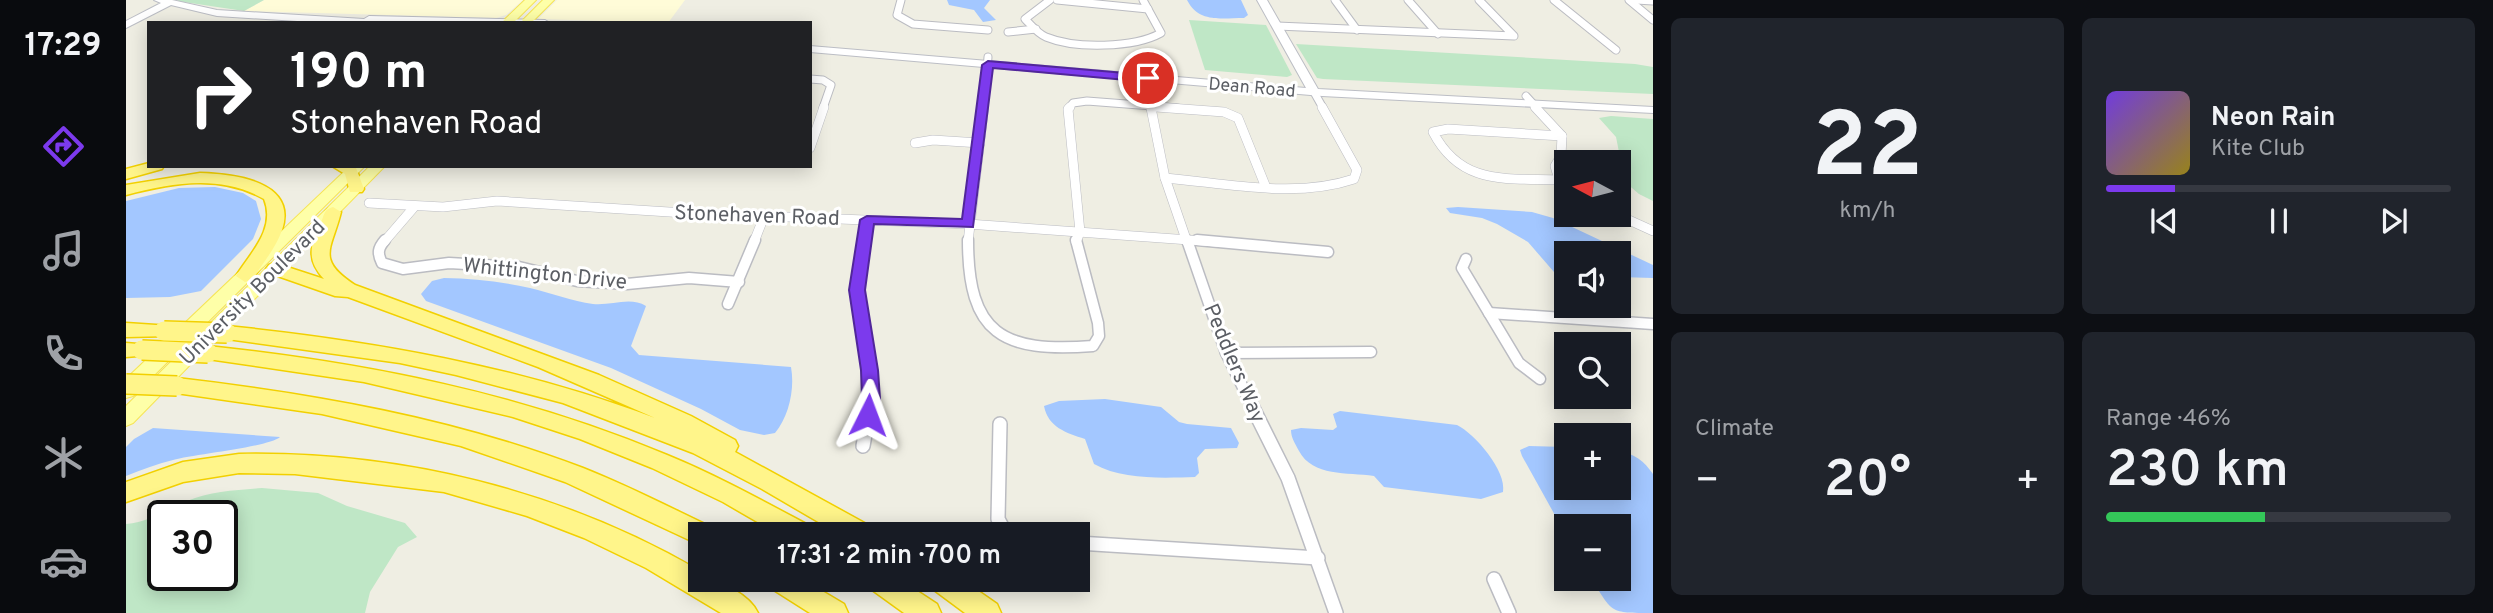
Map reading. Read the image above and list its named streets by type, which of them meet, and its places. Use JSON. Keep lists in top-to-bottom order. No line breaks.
{"streets":{"main road":["Dean Road","University Boulevard"],"street":["Stonehaven Road","Whittington Drive","Peddlers Way"]},"crossings":[["Stonehaven Road","Whittington Drive"],["Stonehaven Road","Peddlers Way"]],"north":"left","page":{"tabs":"17:29","tile":[["22","km/h"],"Climate",["Range · 46%","230 km"]],"turn":["190 m","Stonehaven Road"],"song":["Neon Rain","Kite Club"],"map_buttons":["+","−"],"heat":["−","20°","+"],"limit":"30","trip":"17:31 · 2 min · 700 m"}}
